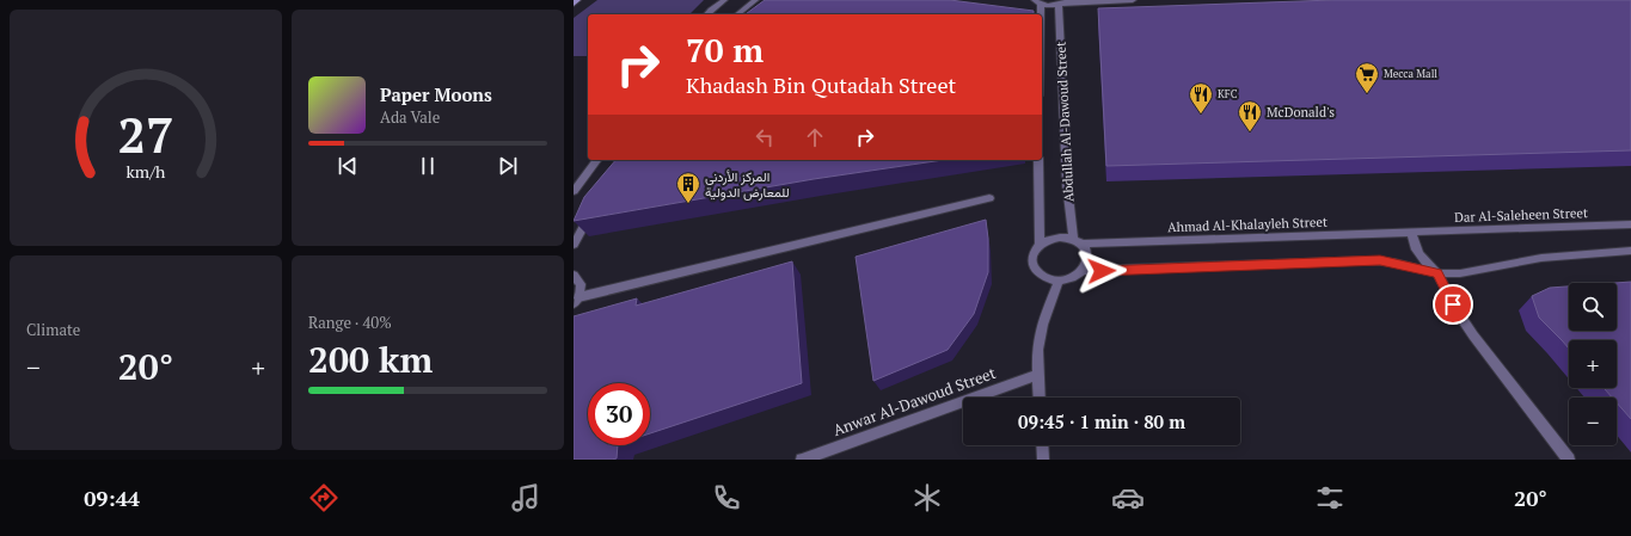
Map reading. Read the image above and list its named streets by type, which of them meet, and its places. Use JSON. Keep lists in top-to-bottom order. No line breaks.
{"streets":{"street":["Abdullah Al-Dawoud Street","Dar Al-Saleheen Street","Ahmad Al-Khalayleh Street","Anwar Al-Dawoud Street"]},"crossings":[["Abdullah Al-Dawoud Street","Ahmad Al-Khalayleh Street"],["Dar Al-Saleheen Street","Ahmad Al-Khalayleh Street"]],"places":{"supermarket":["Mecca Mall"],"restaurant":["KFC","McDonald's"],"building":["المركز الأردني للمعارض الدولية"]},"page":{"turn":["70 m","Khadash Bin Qutadah Street"],"song":["Paper Moons","Ada Vale"],"tile":["Climate",["Range · 40%","200 km"]],"map_buttons":["+","−"],"heat":["−","20°","+"],"limit":"30","trip":"09:45 · 1 min · 80 m","tabs":["09:44","20°"],"gauge":["27","km/h"]}}
